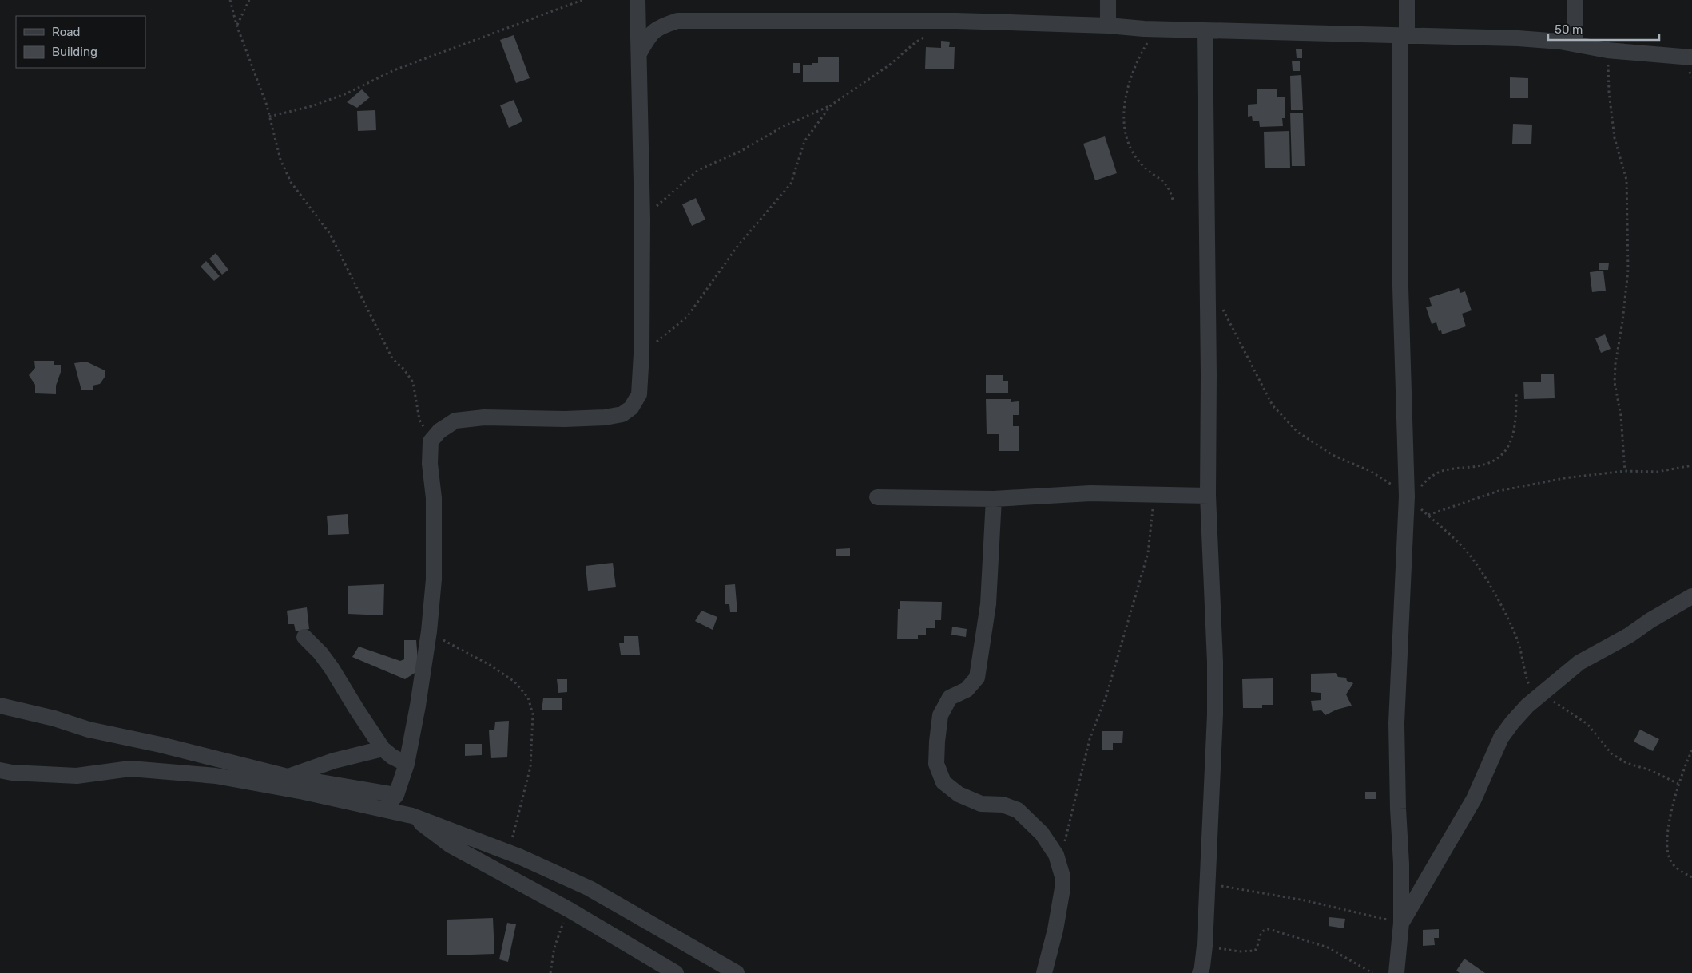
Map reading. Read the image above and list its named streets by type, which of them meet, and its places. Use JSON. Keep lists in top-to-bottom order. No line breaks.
{"legend":["Road","Building"],"scale_bar":"50 m"}
